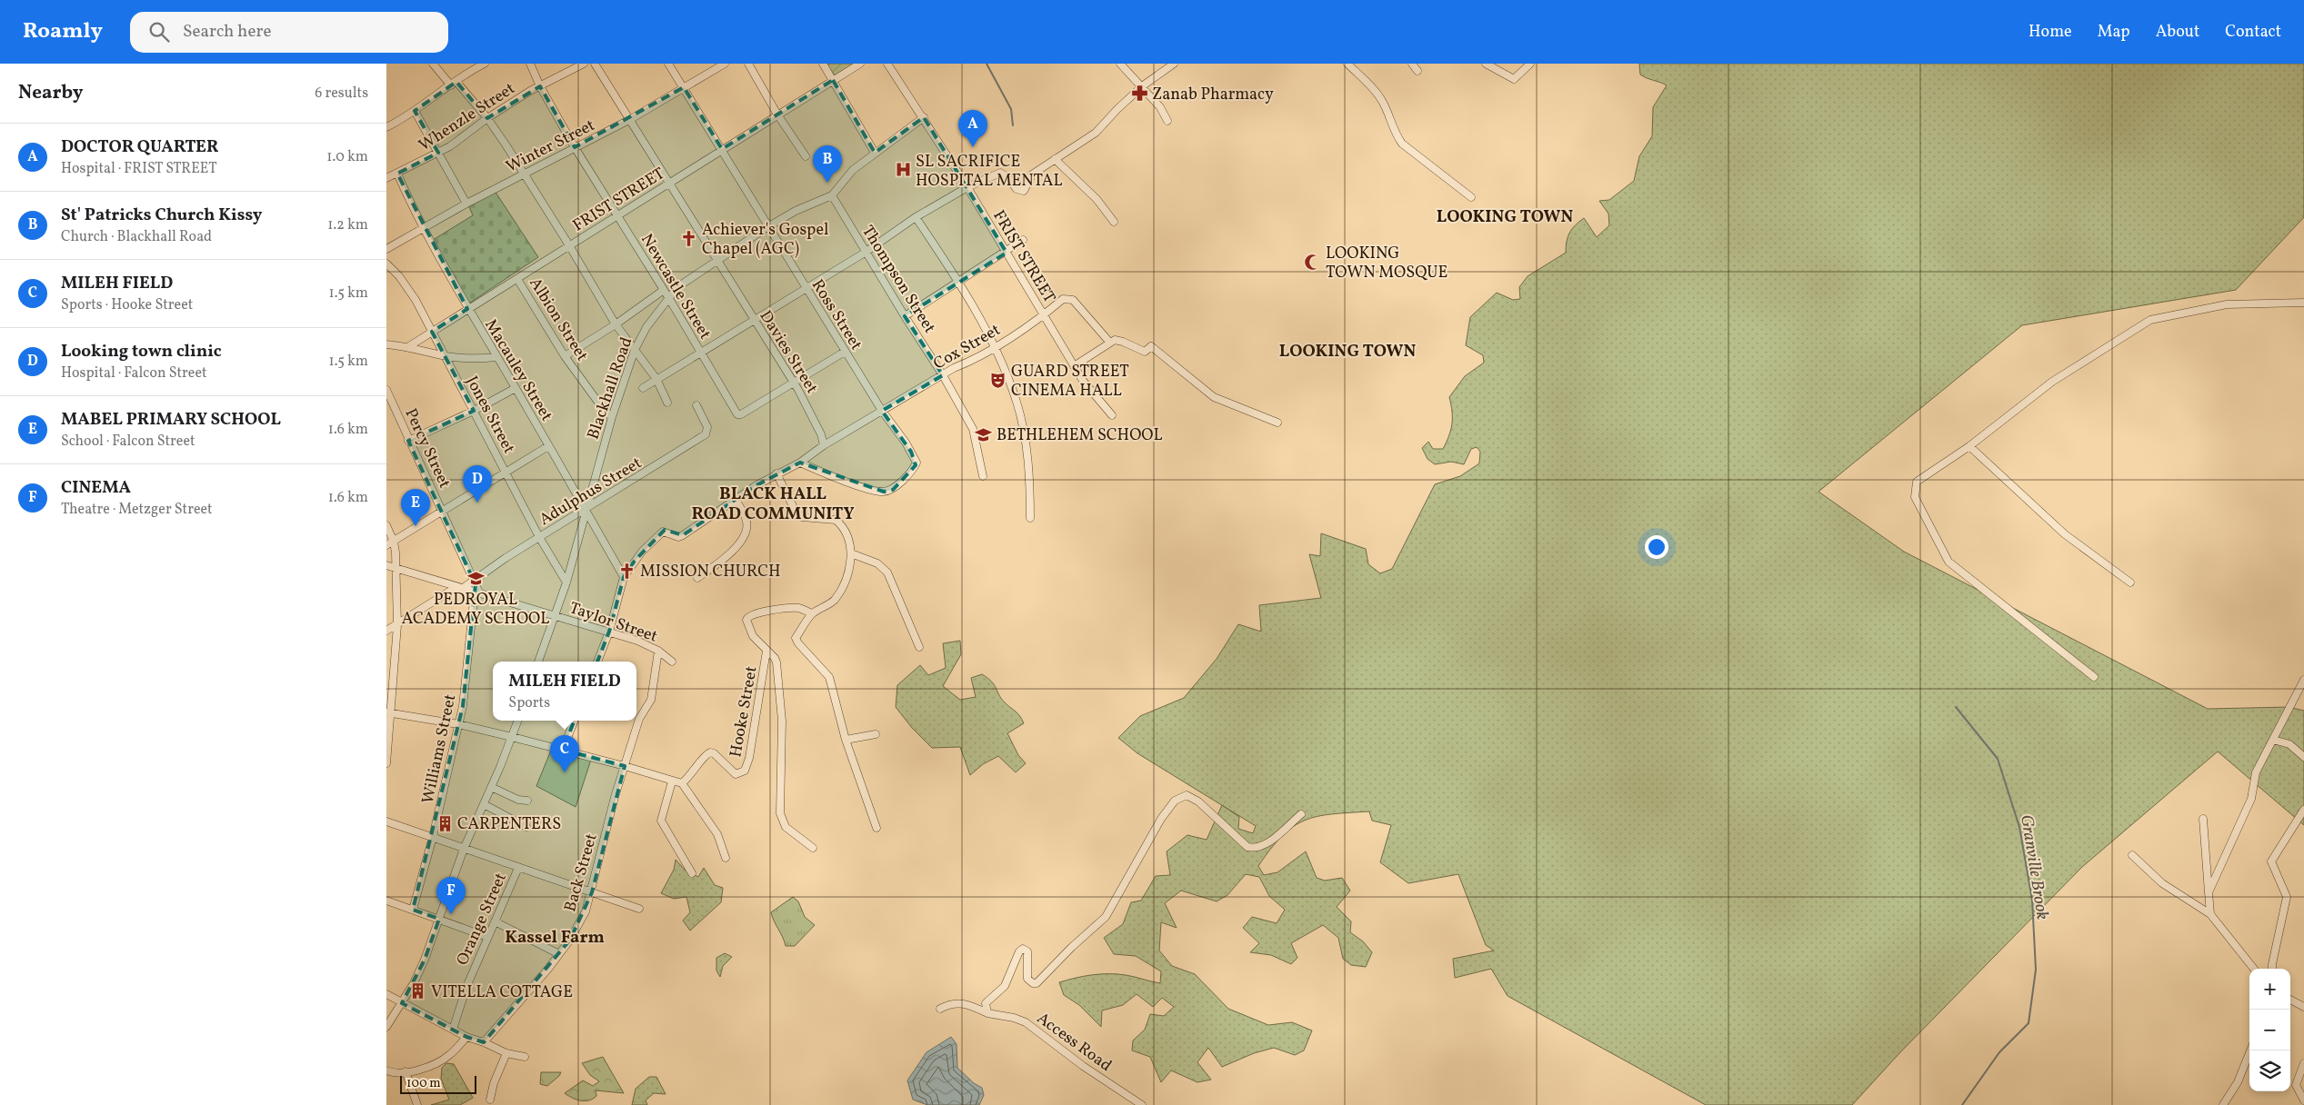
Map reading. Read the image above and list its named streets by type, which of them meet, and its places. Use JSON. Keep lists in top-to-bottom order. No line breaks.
{"streets":{"street":["Whenzle Street","Winter Street","FRIST STREET","Thompson Street","Newcastle Street","Ross Street","Albion Street","Cox Street","Davies Street","Macauley Street","Blackhall Road","Jones Street","Percy Street","Adulphus Street","Taylor Street","Hooke Street","Williams Street","Back Street","Orange Street","Access Road"]},"crossings":[["Whenzle Street","Newcastle Street"],["Whenzle Street","Macauley Street"],["Winter Street","Newcastle Street"],["Winter Street","Ross Street"],["Winter Street","Davies Street"],["Winter Street","Macauley Street"],["FRIST STREET","Newcastle Street"],["FRIST STREET","Ross Street"],["FRIST STREET","Albion Street"],["FRIST STREET","Cox Street"],["FRIST STREET","Davies Street"],["FRIST STREET","Macauley Street"],["FRIST STREET","Blackhall Road"],["FRIST STREET","Jones Street"],["Thompson Street","Cox Street"],["Thompson Street","Blackhall Road"],["Newcastle Street","Ross Street"],["Newcastle Street","Davies Street"],["Newcastle Street","Blackhall Road"],["Ross Street","Cox Street"],["Ross Street","Blackhall Road"],["Albion Street","Blackhall Road"],["Cox Street","Davies Street"],["Davies Street","Blackhall Road"],["Macauley Street","Blackhall Road"],["Macauley Street","Adulphus Street"],["Blackhall Road","Jones Street"],["Blackhall Road","Adulphus Street"],["Blackhall Road","Taylor Street"],["Jones Street","Adulphus Street"],["Percy Street","Adulphus Street"],["Percy Street","Taylor Street"],["Percy Street","Williams Street"],["Adulphus Street","Taylor Street"],["Taylor Street","Williams Street"],["Taylor Street","Back Street"]],"districts":["LOOKING TOWN","LOOKING TOWN","BLACK HALL ROAD COMMUNITY","Kassel Farm"],"water":["Granville Brook"],"places":{"pharmacy":["Zanab Pharmacy"],"hospital":["SL SACRIFICE HOSPITAL MENTAL"],"church":["Achiever's Gospel Chapel (AGC)","MISSION CHURCH"],"mosque":["LOOKING TOWN MOSQUE"],"theatre":["GUARD STREET CINEMA HALL"],"school or university":["BETHLEHEM SCHOOL","PEDROYAL ACADEMY SCHOOL"],"building":["CARPENTERS","VITELLA COTTAGE"]},"scale_bar":"100 m","page":{"header":"Roamly","search":"Search here","nav":["Home","Map","About","Contact"],"heading":["Nearby","6 results"],"pins":["A","B","D","E","C","F"],"list":[{"mark":"A","name":"DOCTOR QUARTER","note":"Hospital · FRIST STREET","value":"1.0 km"},{"mark":"B","name":"St' Patricks Church Kissy","note":"Church · Blackhall Road","value":"1.2 km"},{"mark":"C","name":"MILEH FIELD","note":"Sports · Hooke Street","value":"1.5 km"},{"mark":"D","name":"Looking town clinic","note":"Hospital · Falcon Street","value":"1.5 km"},{"mark":"E","name":"MABEL PRIMARY SCHOOL","note":"School · Falcon Street","value":"1.6 km"},{"mark":"F","name":"CINEMA","note":"Theatre · Metzger Street","value":"1.6 km"}],"popup":["MILEH FIELD","Sports"],"map_buttons":["+","−"],"scale":"100 m"}}
